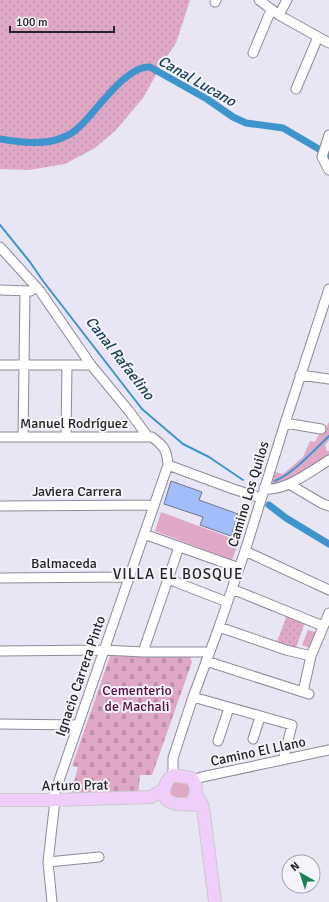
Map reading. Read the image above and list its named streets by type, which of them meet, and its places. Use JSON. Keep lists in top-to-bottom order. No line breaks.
{"streets":{"main road":["Arturo Prat"],"street":["Manuel Rodríguez","Javiera Carrera","Camino Los Quilos","Balmaceda","Ignacio Carrera Pinto","Camino El Llano"]},"crossings":[["Javiera Carrera","Ignacio Carrera Pinto"],["Camino Los Quilos","Camino El Llano"],["Camino Los Quilos","Arturo Prat"],["Balmaceda","Ignacio Carrera Pinto"],["Ignacio Carrera Pinto","Arturo Prat"],["Camino El Llano","Arturo Prat"]],"districts":["VILLA EL BOSQUE"],"water":["Canal Lucano","Canal Rafaelino"],"parks":["Cementerio de Machali"],"scale_bar":"100 m","north":"top left"}
